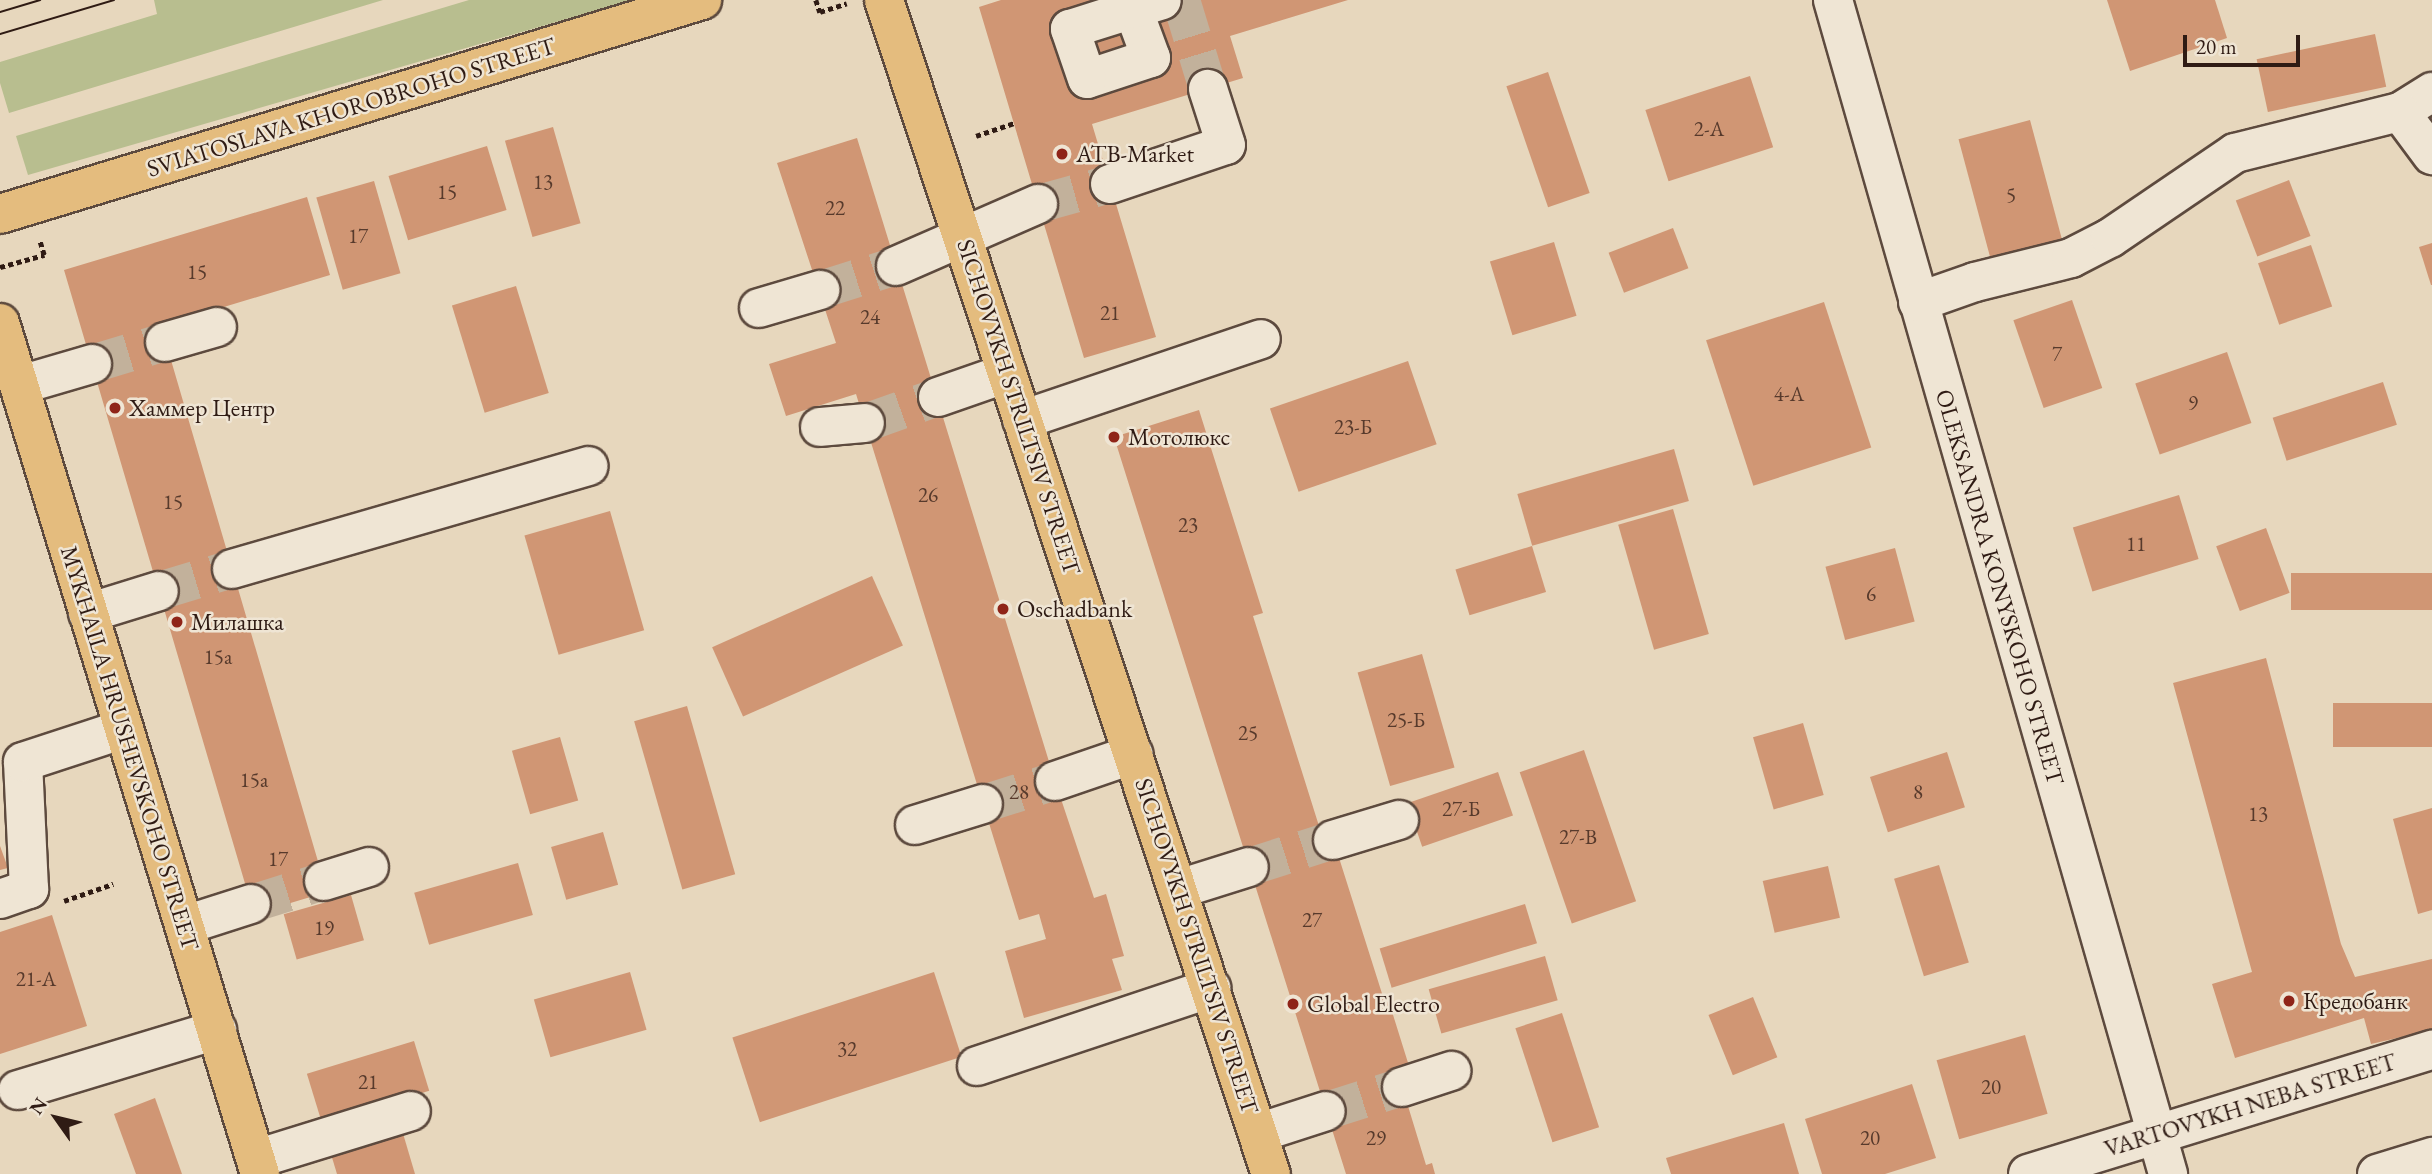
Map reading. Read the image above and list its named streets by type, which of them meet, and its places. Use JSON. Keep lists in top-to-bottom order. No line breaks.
{"streets":{"main road":["SVIATOSLAVA KHOROBROHO STREET","SICHOVYKH STRILTSIV STREET","MYKHAILA HRUSHEVSKOHO STREET"],"street":["OLEKSANDRA KONYSKOHO STREET","VARTOVYKH NEBA STREET"]},"crossings":[["OLEKSANDRA KONYSKOHO STREET","VARTOVYKH NEBA STREET"]],"places":["ATB-Market","Хаммер Центр","Мотолюкс","Oschadbank","Милашка","Кредобанк","Global Electro"],"house_numbers":["2-А","13","15","5","22","17","15","21","24","7","4-А","9","23-Б","26","15","23","11","6","15а","25-Б","25","15а","28","8","27-Б","13","27-В","17","27","19","21-А","32","21","20","29","20"],"scale_bar":"20 m","north":"top left"}
